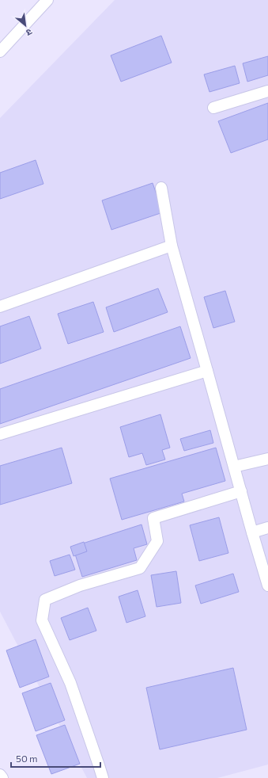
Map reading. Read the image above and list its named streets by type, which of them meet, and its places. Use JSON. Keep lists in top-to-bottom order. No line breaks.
{"scale_bar":"50 m","north":"bottom right"}
